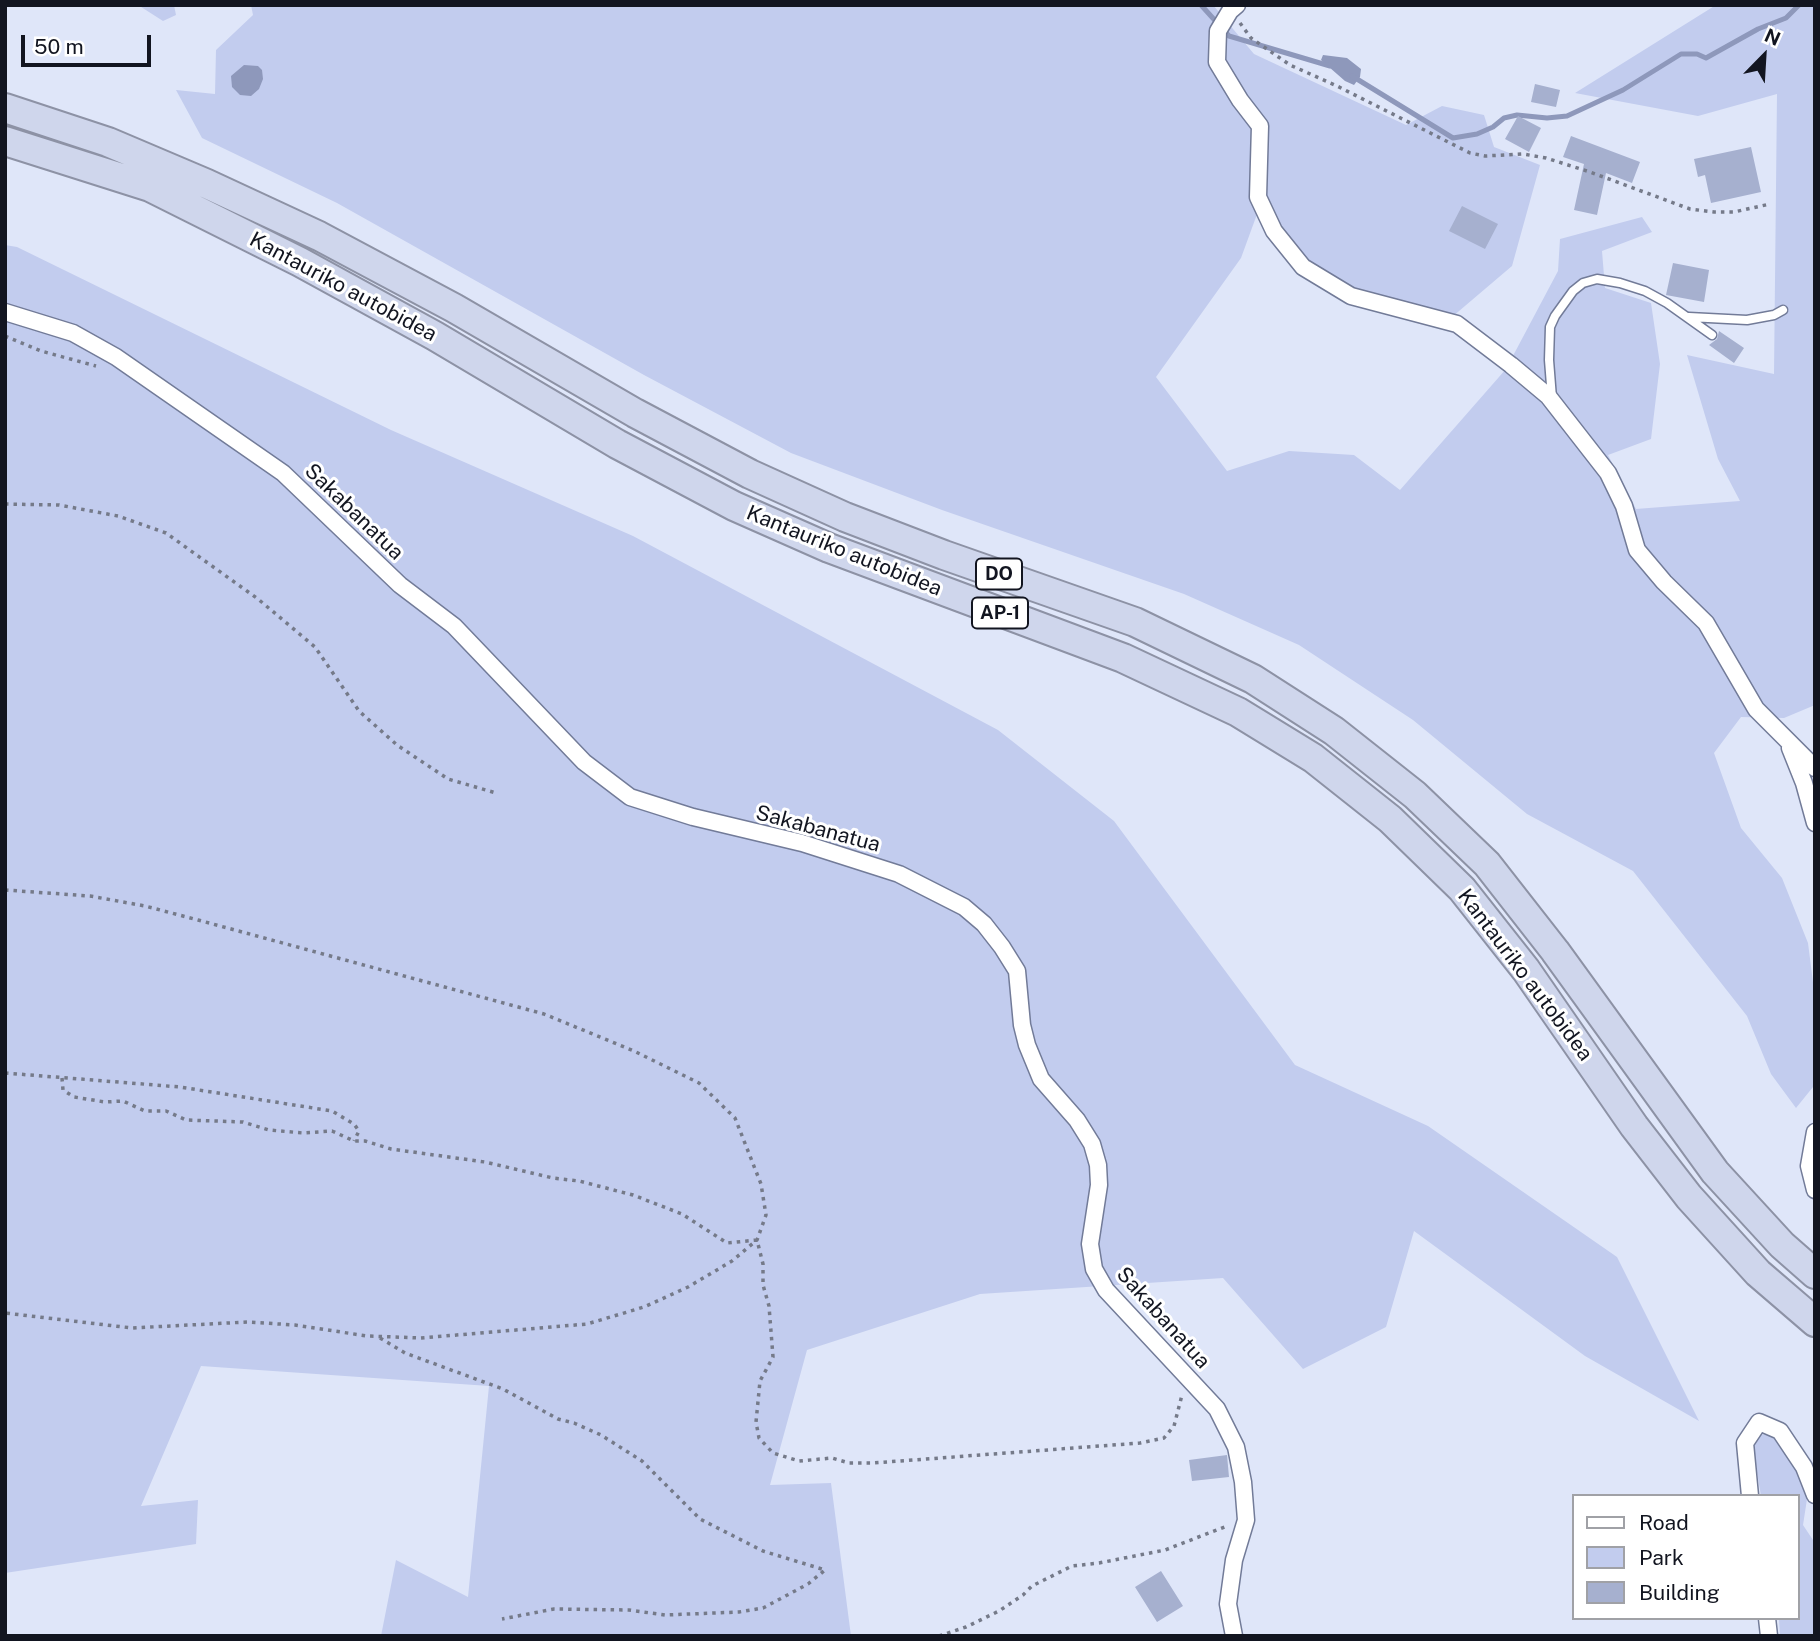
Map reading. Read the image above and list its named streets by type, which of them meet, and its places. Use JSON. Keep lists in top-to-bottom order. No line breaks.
{"streets":{"highway":["Kantauriko autobidea","DO","AP-1"],"street":["Sakabanatua"]},"legend":["Road","Park","Building"],"scale_bar":"50 m","north":"top right"}
